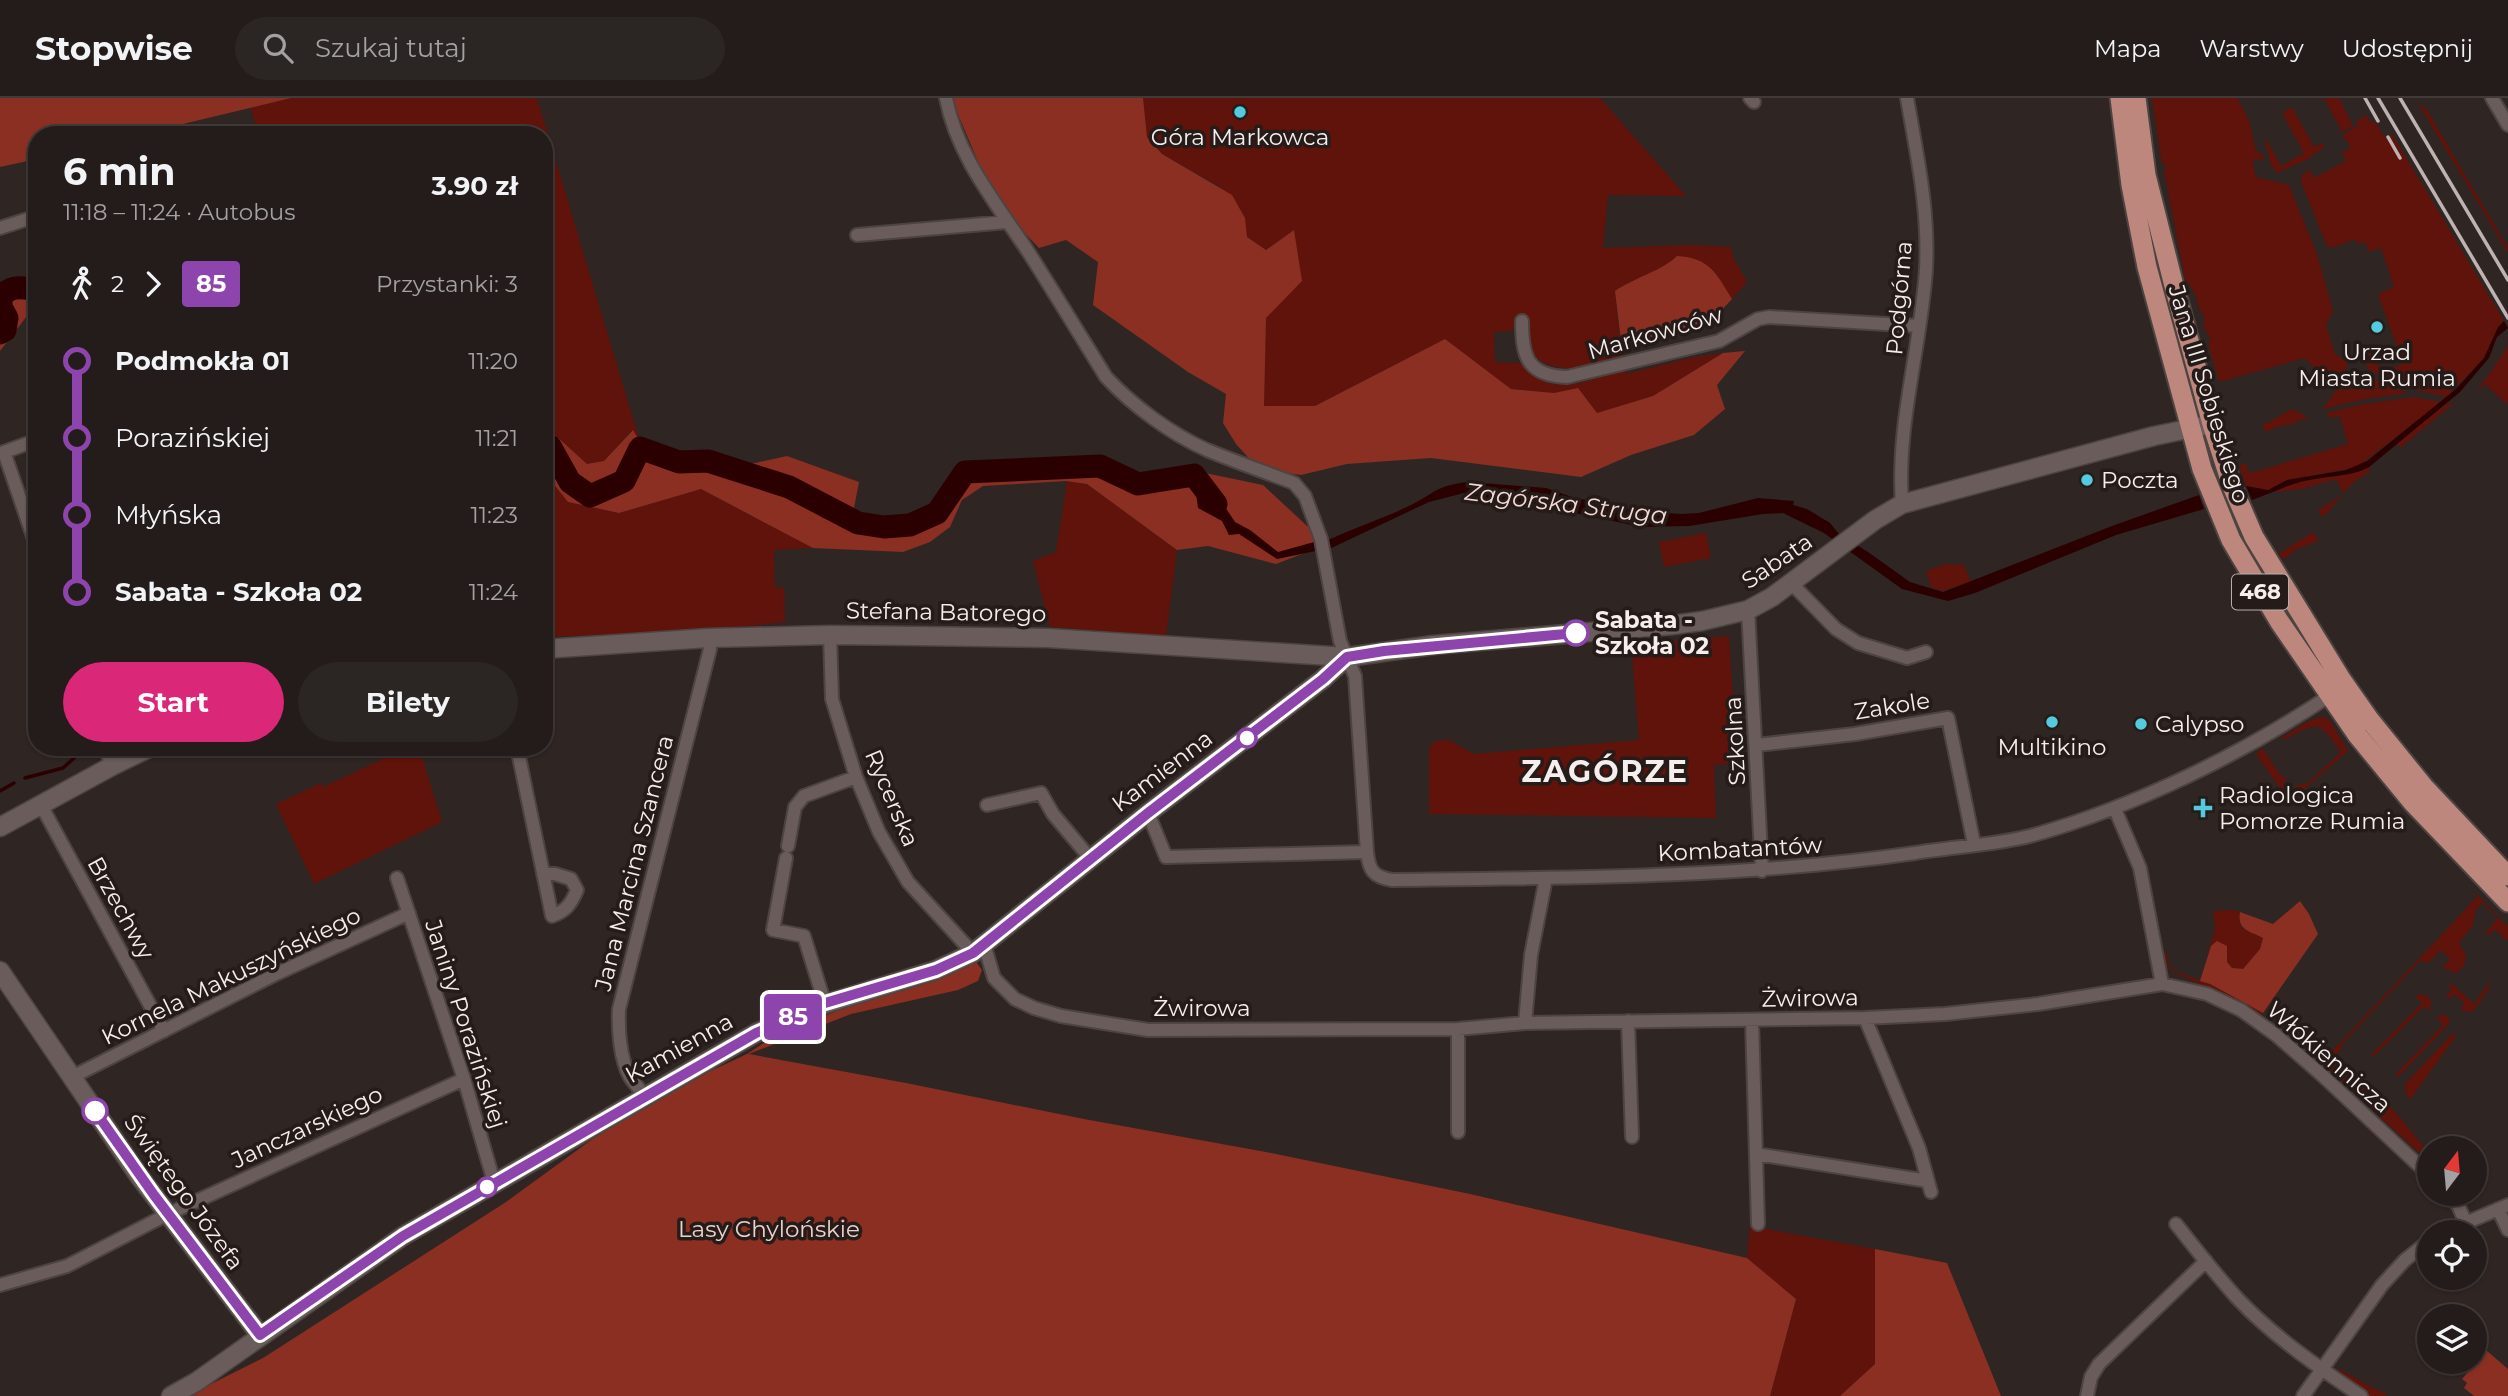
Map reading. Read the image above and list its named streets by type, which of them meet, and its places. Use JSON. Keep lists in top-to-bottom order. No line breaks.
{"streets":{"main road":["Jana III Sobieskiego","468"],"street":["Podgórna","Markowców","Sabata","Stefana Batorego","Zakole","Szkolna","Kamienna","Rycerska","Kombatantów","Jana Marcina Szancera","Brzechwy","Kornela Makuszyńskiego","Żwirowa","Janiny Porazińskiej","Włókiennicza","Janczarskiego","Świętego Józefa"]},"crossings":[["Podgórna","Markowców"],["Podgórna","Sabata"],["Jana III Sobieskiego","Sabata"],["Jana III Sobieskiego","Kombatantów"],["Sabata","Stefana Batorego"],["Sabata","Szkolna"],["Sabata","Kamienna"],["Stefana Batorego","Kamienna"],["Stefana Batorego","Rycerska"],["Stefana Batorego","Jana Marcina Szancera"],["Zakole","Szkolna"],["Zakole","Kombatantów"],["Szkolna","Kombatantów"],["Kamienna","Rycerska"],["Kamienna","Jana Marcina Szancera"],["Kamienna","Żwirowa"],["Kamienna","Janiny Porazińskiej"],["Kamienna","Świętego Józefa"],["Rycerska","Żwirowa"],["Brzechwy","Kornela Makuszyńskiego"],["Kornela Makuszyńskiego","Janiny Porazińskiej"],["Kornela Makuszyńskiego","Świętego Józefa"],["Żwirowa","Włókiennicza"],["Janiny Porazińskiej","Janczarskiego"],["Janczarskiego","Świętego Józefa"]],"districts":["ZAGÓRZE"],"water":["Zagórska Struga"],"parks":["Lasy Chylońskie"],"places":{"other":["Góra Markowca","Urzad Miasta Rumia","Poczta","Sabata - Szkoła 02","Multikino","Calypso"],"health":["Radiologica Pomorze Rumia"]},"lines":["bus line 85"],"north":"top","page":{"header":"Stopwise","search":"Szukaj tutaj","nav":["Mapa","Warstwy","Udostępnij"],"on_map":"85","heading":["6 min","11:18 – 11:24 · Autobus","3.90 zł"],"legs":["2","85","Przystanki: 3"],"list":[{"name":"Podmokła 01","value":"11:20"},{"name":"Porazińskiej","value":"11:21"},{"name":"Młyńska","value":"11:23"},{"name":"Sabata - Szkoła 02","value":"11:24"}],"buttons":["Start","Bilety"]}}
